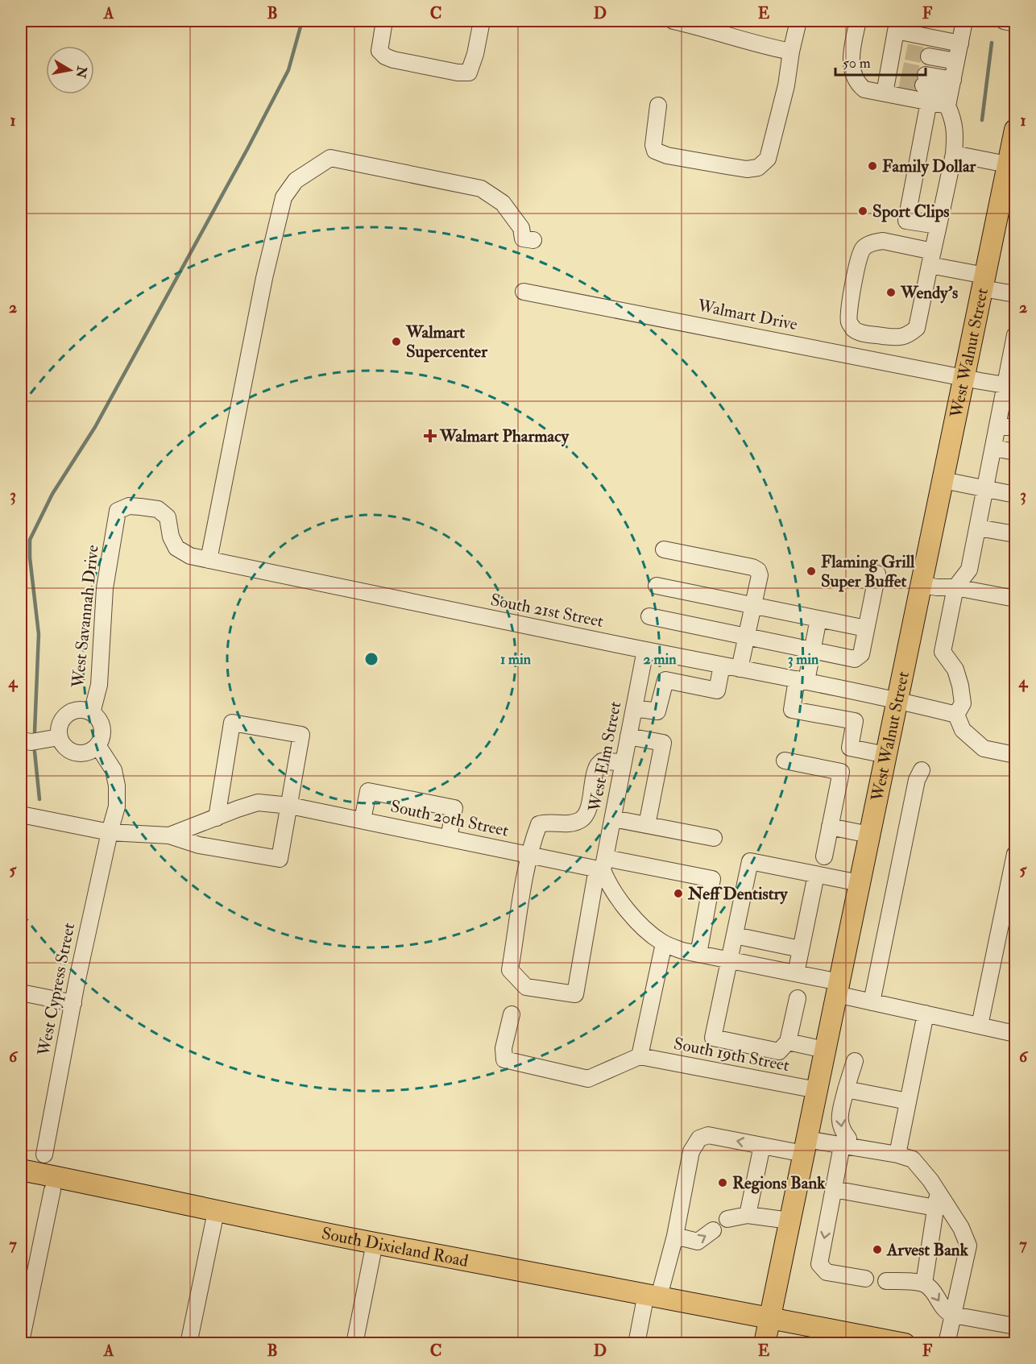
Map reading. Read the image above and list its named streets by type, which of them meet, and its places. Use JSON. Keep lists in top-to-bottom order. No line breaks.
{"streets":{"main road":["West Walnut Street","South Dixieland Road"],"street":["Walmart Drive","South 21st Street","West Savannah Drive","West Elm Street","South 20th Street","West Cypress Street","South 19th Street"]},"crossings":[["Walmart Drive","West Walnut Street"],["West Walnut Street","South 21st Street"],["West Walnut Street","South 19th Street"],["West Walnut Street","South Dixieland Road"],["South 21st Street","West Savannah Drive"],["South 21st Street","West Elm Street"],["West Elm Street","South 20th Street"],["South 20th Street","West Cypress Street"]],"places":{"other":["Family Dollar","Sport Clips","Wendy's","Walmart Supercenter","Flaming Grill Super Buffet","Neff Dentistry","Regions Bank","Arvest Bank"],"health":["Walmart Pharmacy"]},"scale_bar":"50 m","north":"right","grid":{"columns":["A","B","C","D","E","F"],"rows":["1","2","3","4","5","6","7"]},"rings":["1 min","2 min","3 min"]}
